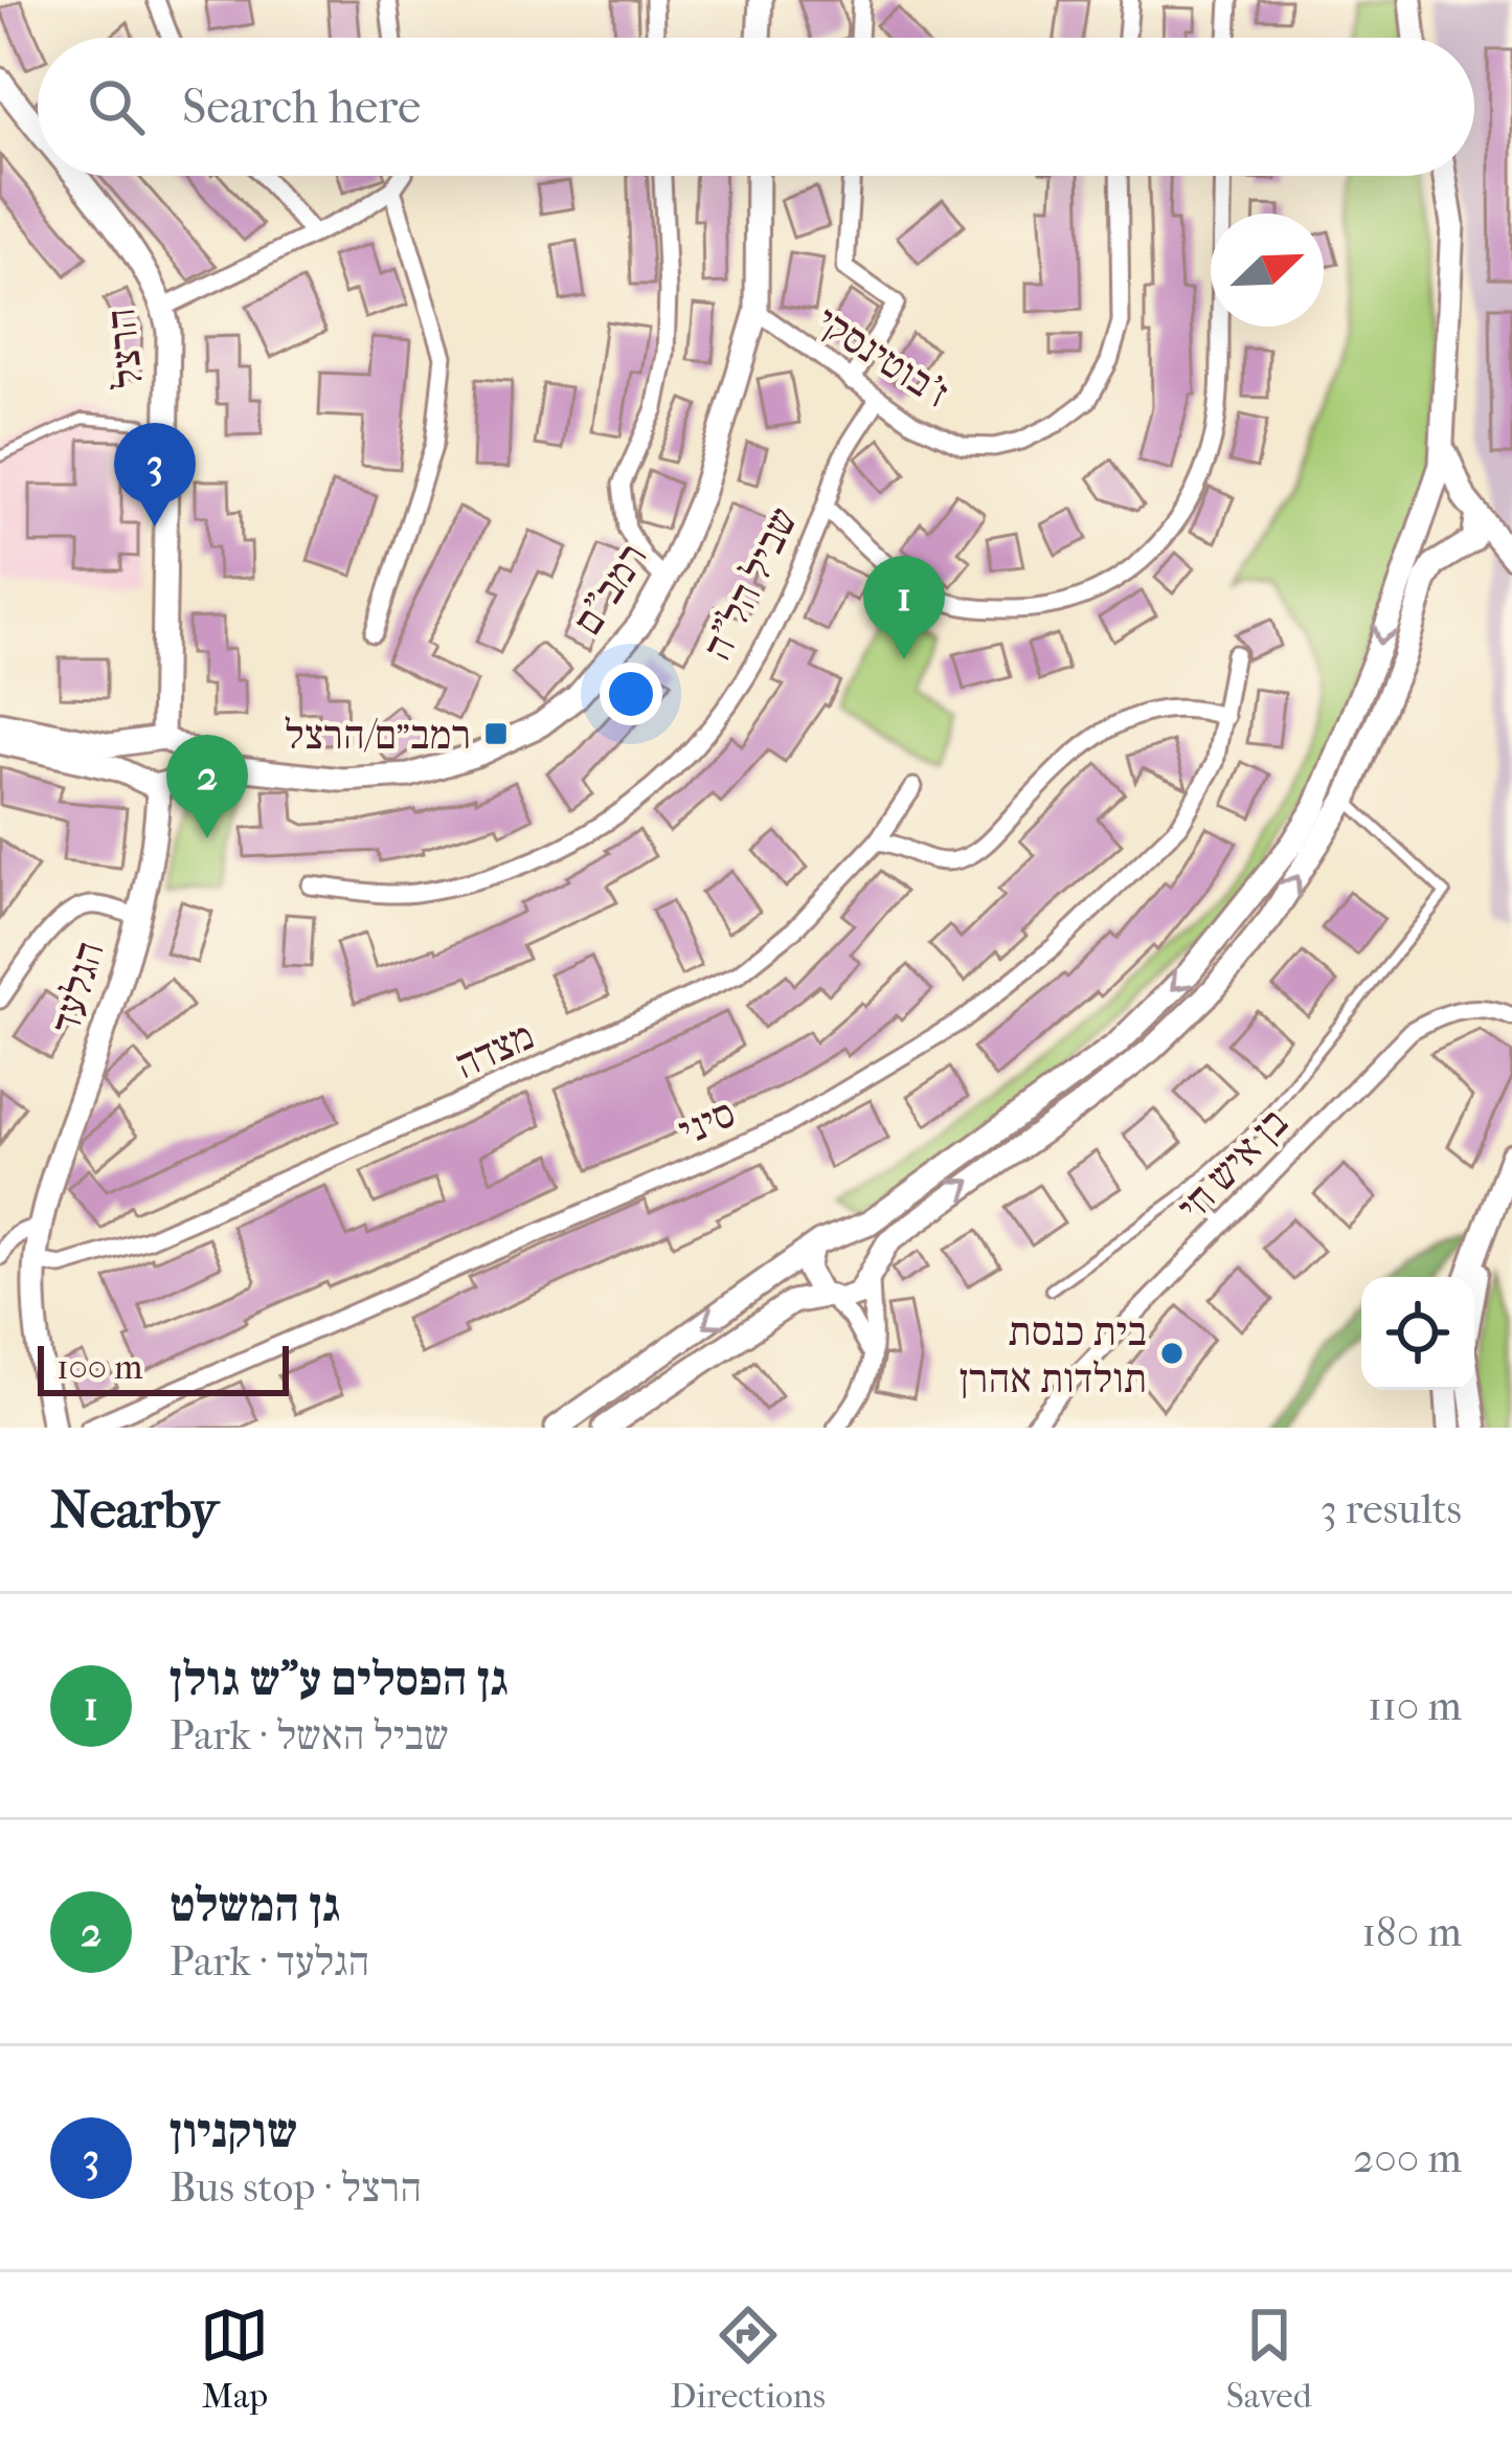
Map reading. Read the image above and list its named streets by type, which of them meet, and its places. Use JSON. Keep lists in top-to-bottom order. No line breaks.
{"streets":{"main road":["הרצל","רמב\"ם","הגלעד"],"street":["ז'בוטינסקי","שביל הל\"ה","מצדה","סיני","בן איש חי"]},"crossings":[["הרצל","רמב\"ם"],["ז'בוטינסקי","שביל הל\"ה"],["ז'בוטינסקי","רמב\"ם"],["רמב\"ם","הגלעד"],["הגלעד","מצדה"]],"places":{"transit":["רמב״ם/הרצל"],"other":["בית כנסת תולדות אהרן"]},"scale_bar":"100 m","north":"top right","page":{"search":"Search here","pins":["3","1","2"],"scale":"100 m","heading":["Nearby","3 results"],"list":[{"mark":"1","name":"גן הפסלים ע\"ש גולן","note":"Park · שביל האשל","value":"110 m"},{"mark":"2","name":"גן המשלט","note":"Park · הגלעד","value":"180 m"},{"mark":"3","name":"שוקניון","note":"Bus stop · הרצל","value":"200 m"}],"nav":["Map","Directions","Saved"]}}
